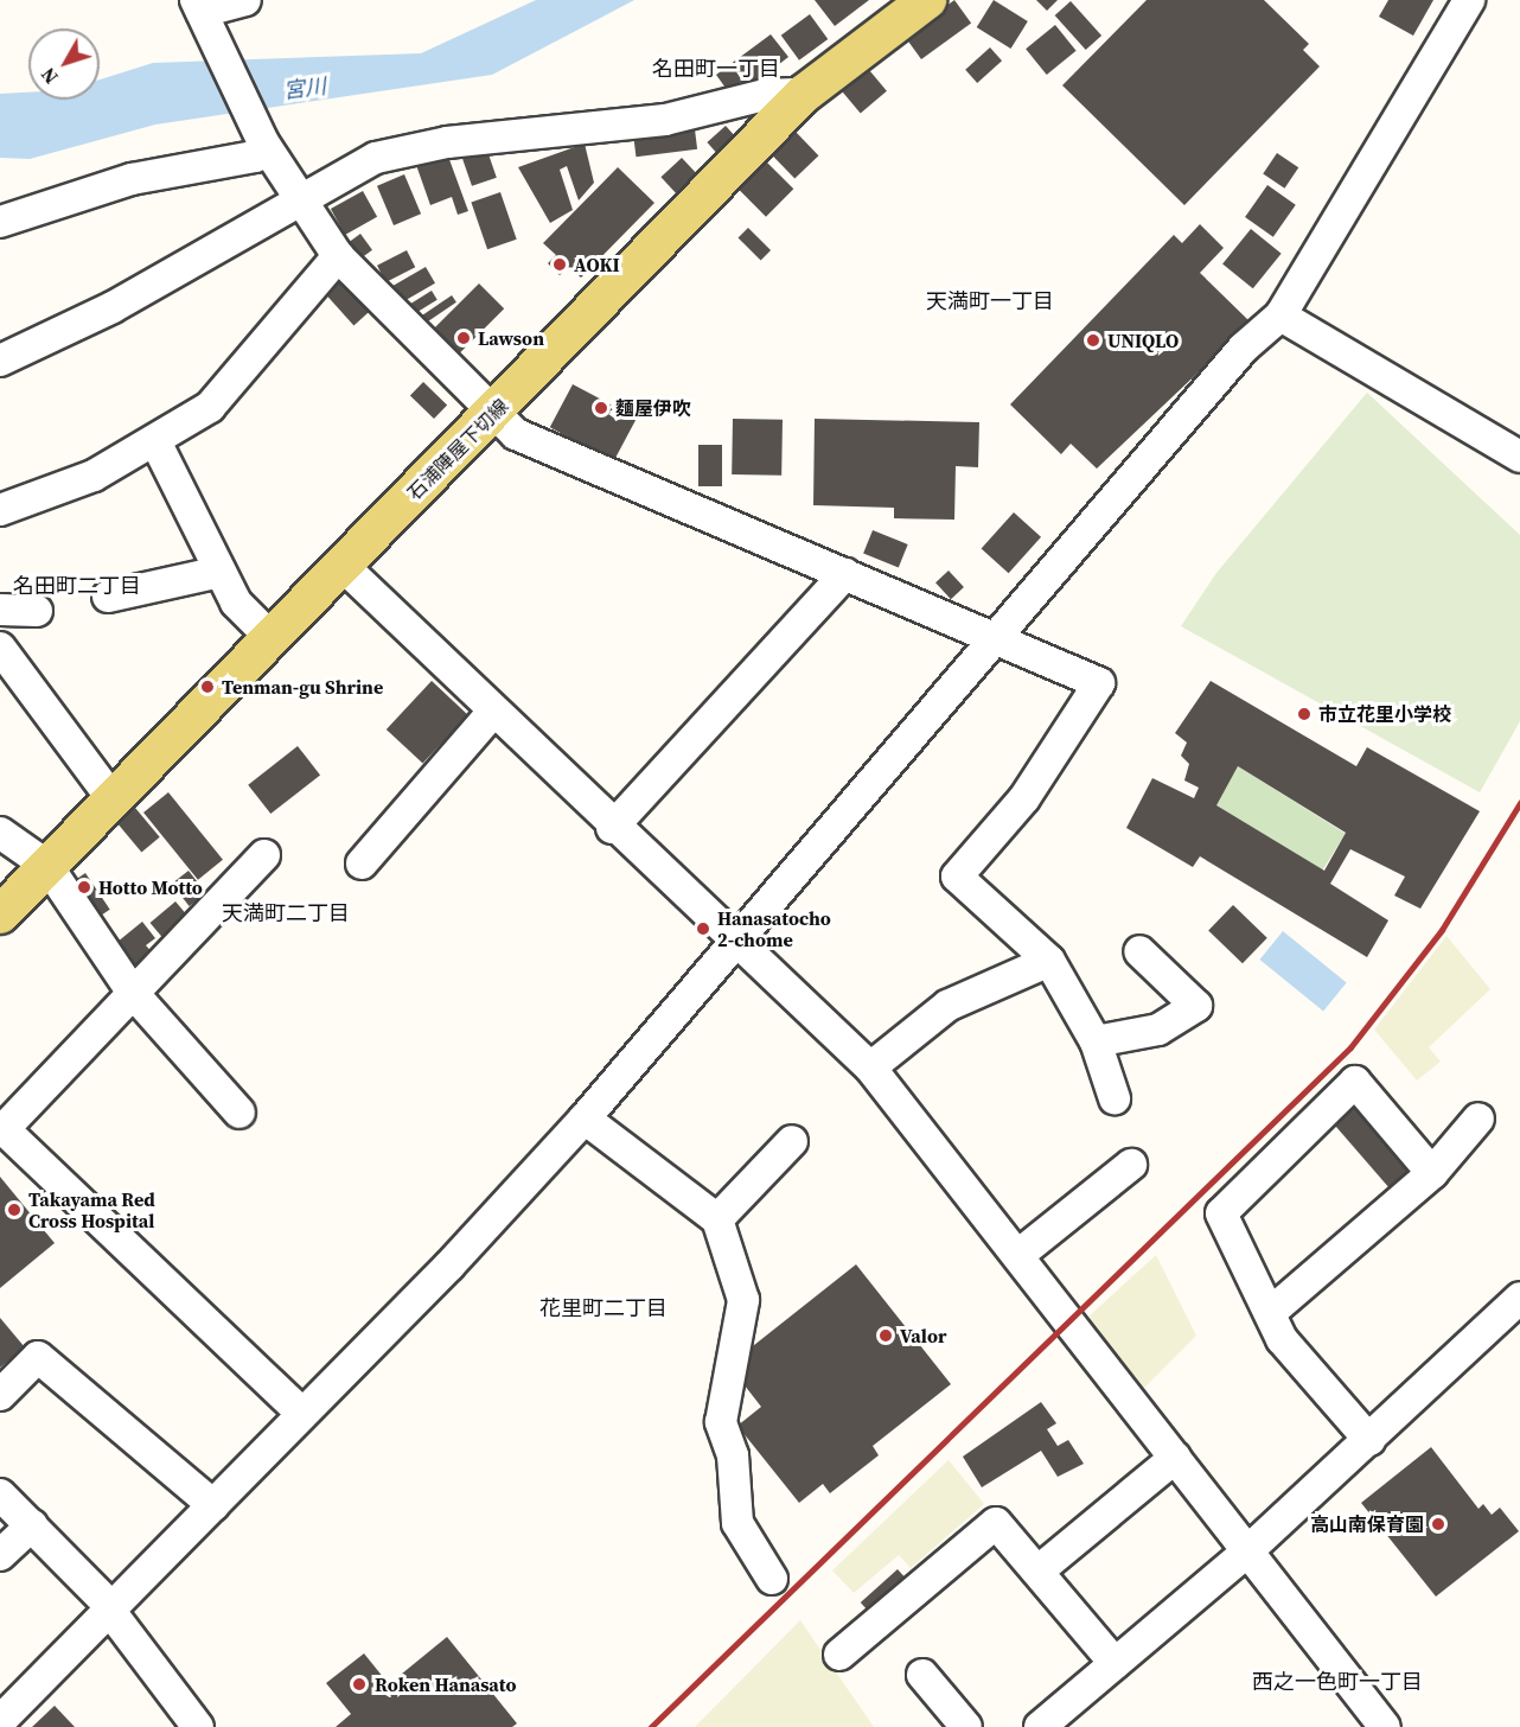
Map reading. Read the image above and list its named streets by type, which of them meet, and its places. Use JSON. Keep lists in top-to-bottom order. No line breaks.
{"streets":{"main road":["石浦陣屋下切線"]},"districts":["名田町一丁目","天満町一丁目","名田町二丁目","天満町二丁目","花里町二丁目","西之一色町一丁目"],"water":["宮川"],"places":["AOKI","Lawson","UNIQLO","麵屋伊吹","Tenman-gu Shrine","市立花里小学校","Hotto Motto","Hanasatocho 2-chome","Takayama Red Cross Hospital","Valor","高山南保育園","Roken Hanasato"],"north":"bottom left"}
